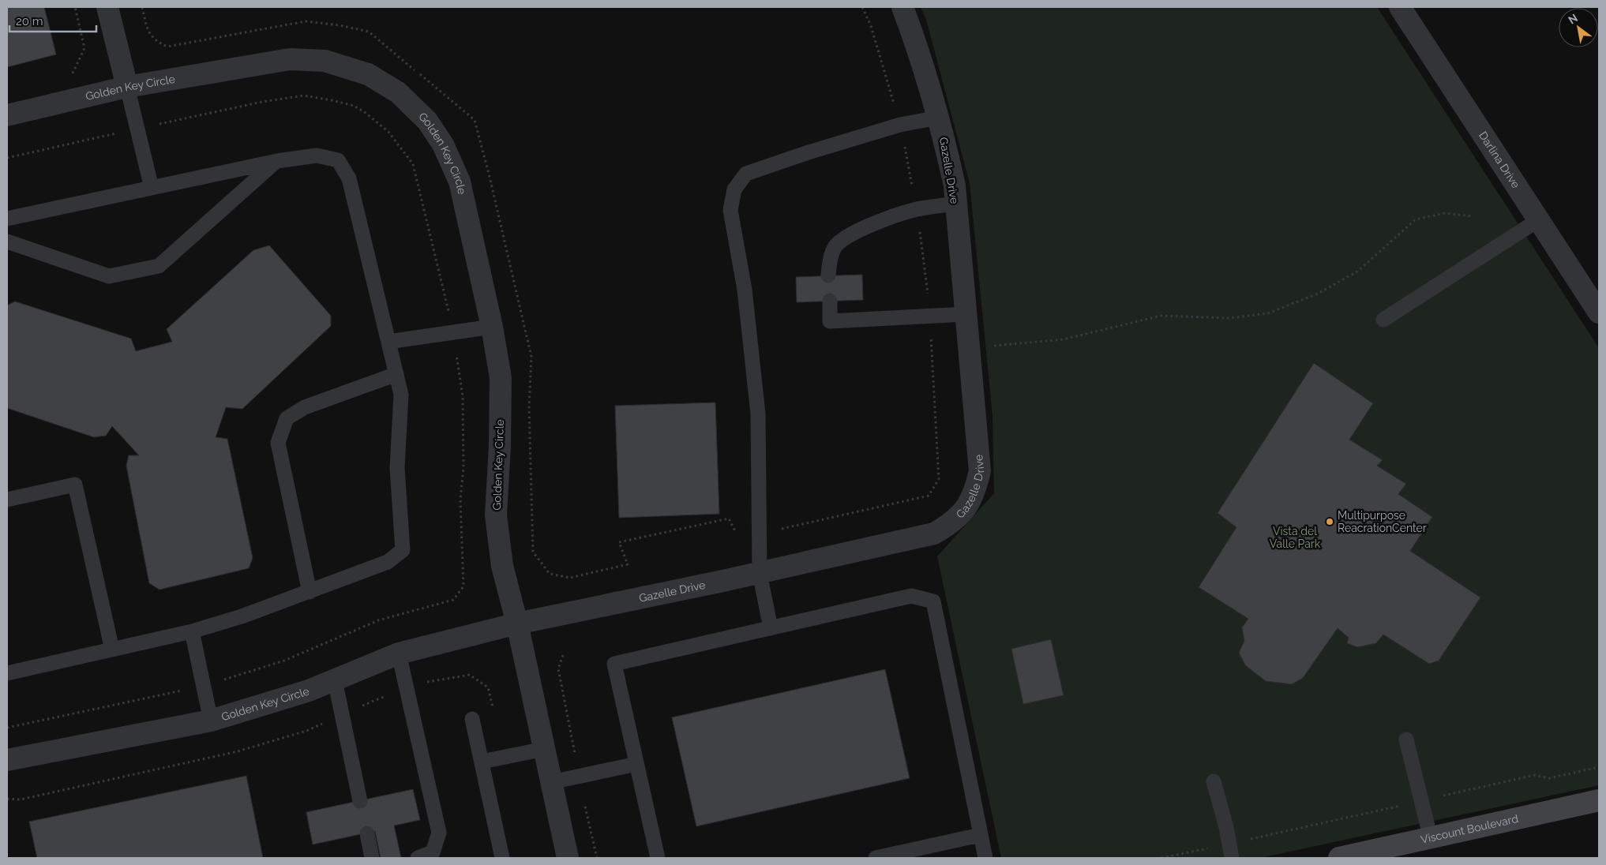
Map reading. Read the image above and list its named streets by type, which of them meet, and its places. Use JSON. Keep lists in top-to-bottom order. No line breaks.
{"streets":{"main road":["Viscount Boulevard"],"street":["Golden Key Circle","Darlina Drive","Gazelle Drive"]},"crossings":[["Golden Key Circle","Gazelle Drive"]],"parks":["Vista del Valle Park"],"places":["Multipurpose ReacrationCenter"],"scale_bar":"20 m","north":"top left"}
